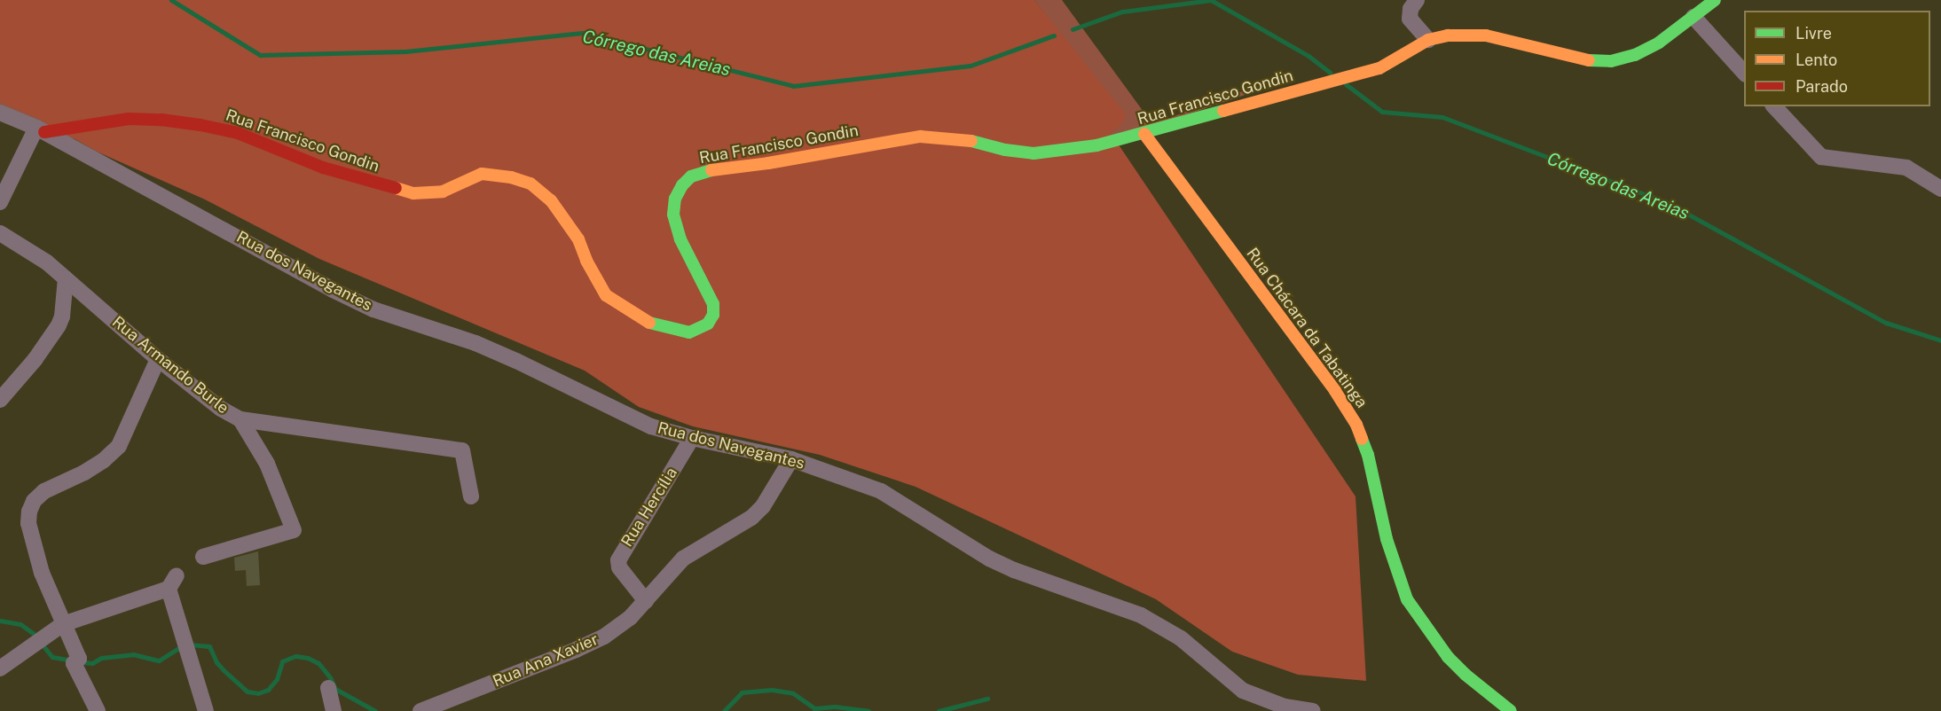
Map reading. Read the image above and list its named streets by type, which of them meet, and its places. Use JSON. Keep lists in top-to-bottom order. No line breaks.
{"streets":{"street":["Rua Francisco Gondin","Rua dos Navegantes","Rua Chácara da Tabatinga","Rua Armando Burle","Rua Hercília","Rua Ana Xavier"]},"crossings":[["Rua Francisco Gondin","Rua dos Navegantes"],["Rua Francisco Gondin","Rua Chácara da Tabatinga"],["Rua dos Navegantes","Rua Hercília"],["Rua dos Navegantes","Rua Ana Xavier"],["Rua Hercília","Rua Ana Xavier"]],"water":["Córrego das Areias"],"legend":["Livre","Lento","Parado"]}
